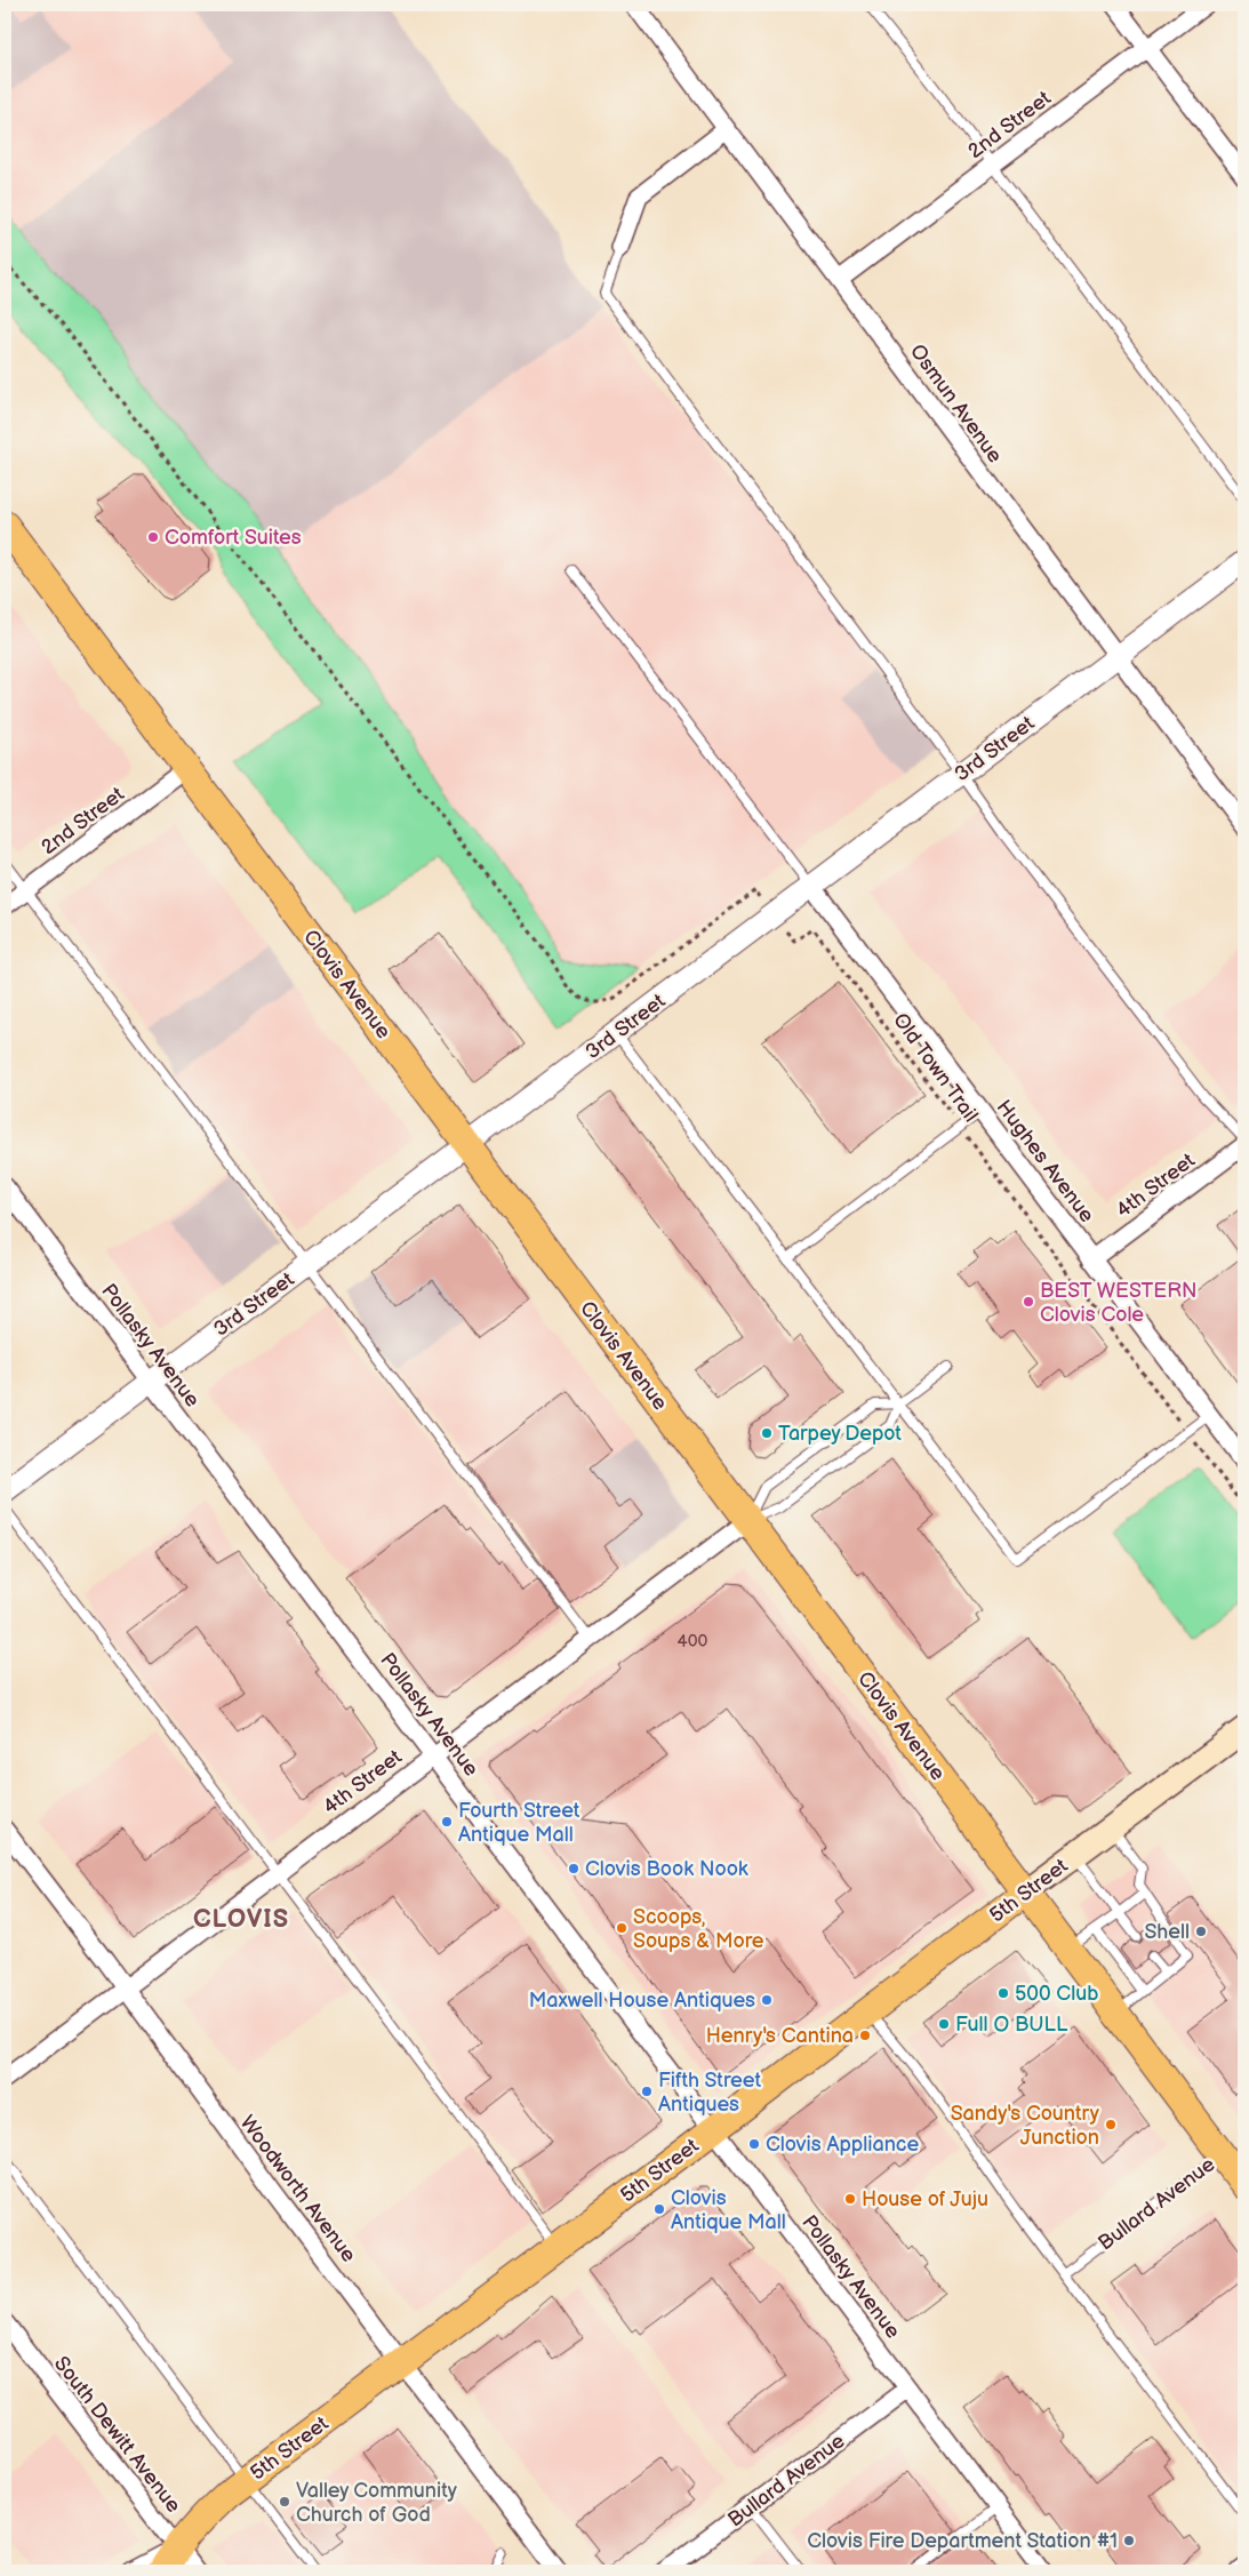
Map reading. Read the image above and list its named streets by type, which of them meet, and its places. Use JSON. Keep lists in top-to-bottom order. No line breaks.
{"streets":{"main road":["Clovis Avenue","5th Street"],"street":["2nd Street","Osmun Avenue","3rd Street","Hughes Avenue","4th Street","Pollasky Avenue","Woodworth Avenue","Bullard Avenue","South Dewitt Avenue"],"path":["Old Town Trail"]},"crossings":[["2nd Street","Osmun Avenue"],["2nd Street","Clovis Avenue"],["Osmun Avenue","3rd Street"],["3rd Street","Clovis Avenue"],["3rd Street","Old Town Trail"],["3rd Street","Hughes Avenue"],["3rd Street","Pollasky Avenue"],["Clovis Avenue","4th Street"],["Clovis Avenue","5th Street"],["Clovis Avenue","Bullard Avenue"],["Hughes Avenue","4th Street"],["4th Street","Pollasky Avenue"],["4th Street","Woodworth Avenue"],["Pollasky Avenue","5th Street"],["Pollasky Avenue","Bullard Avenue"],["5th Street","Woodworth Avenue"],["5th Street","South Dewitt Avenue"]],"districts":["CLOVIS"],"places":["Comfort Suites","BEST WESTERN Clovis Cole","Tarpey Depot","Fourth Street Antique Mall","Clovis Book Nook","Scoops, Soups & More","Shell","500 Club","Maxwell House Antiques","Full O BULL","Henry's Cantina","Fifth Street Antiques","Sandy's Country Junction","Clovis Appliance","House of Juju","Clovis Antique Mall","Valley Community Church of God","Clovis Fire Department Station #1"],"house_numbers":["400"]}
